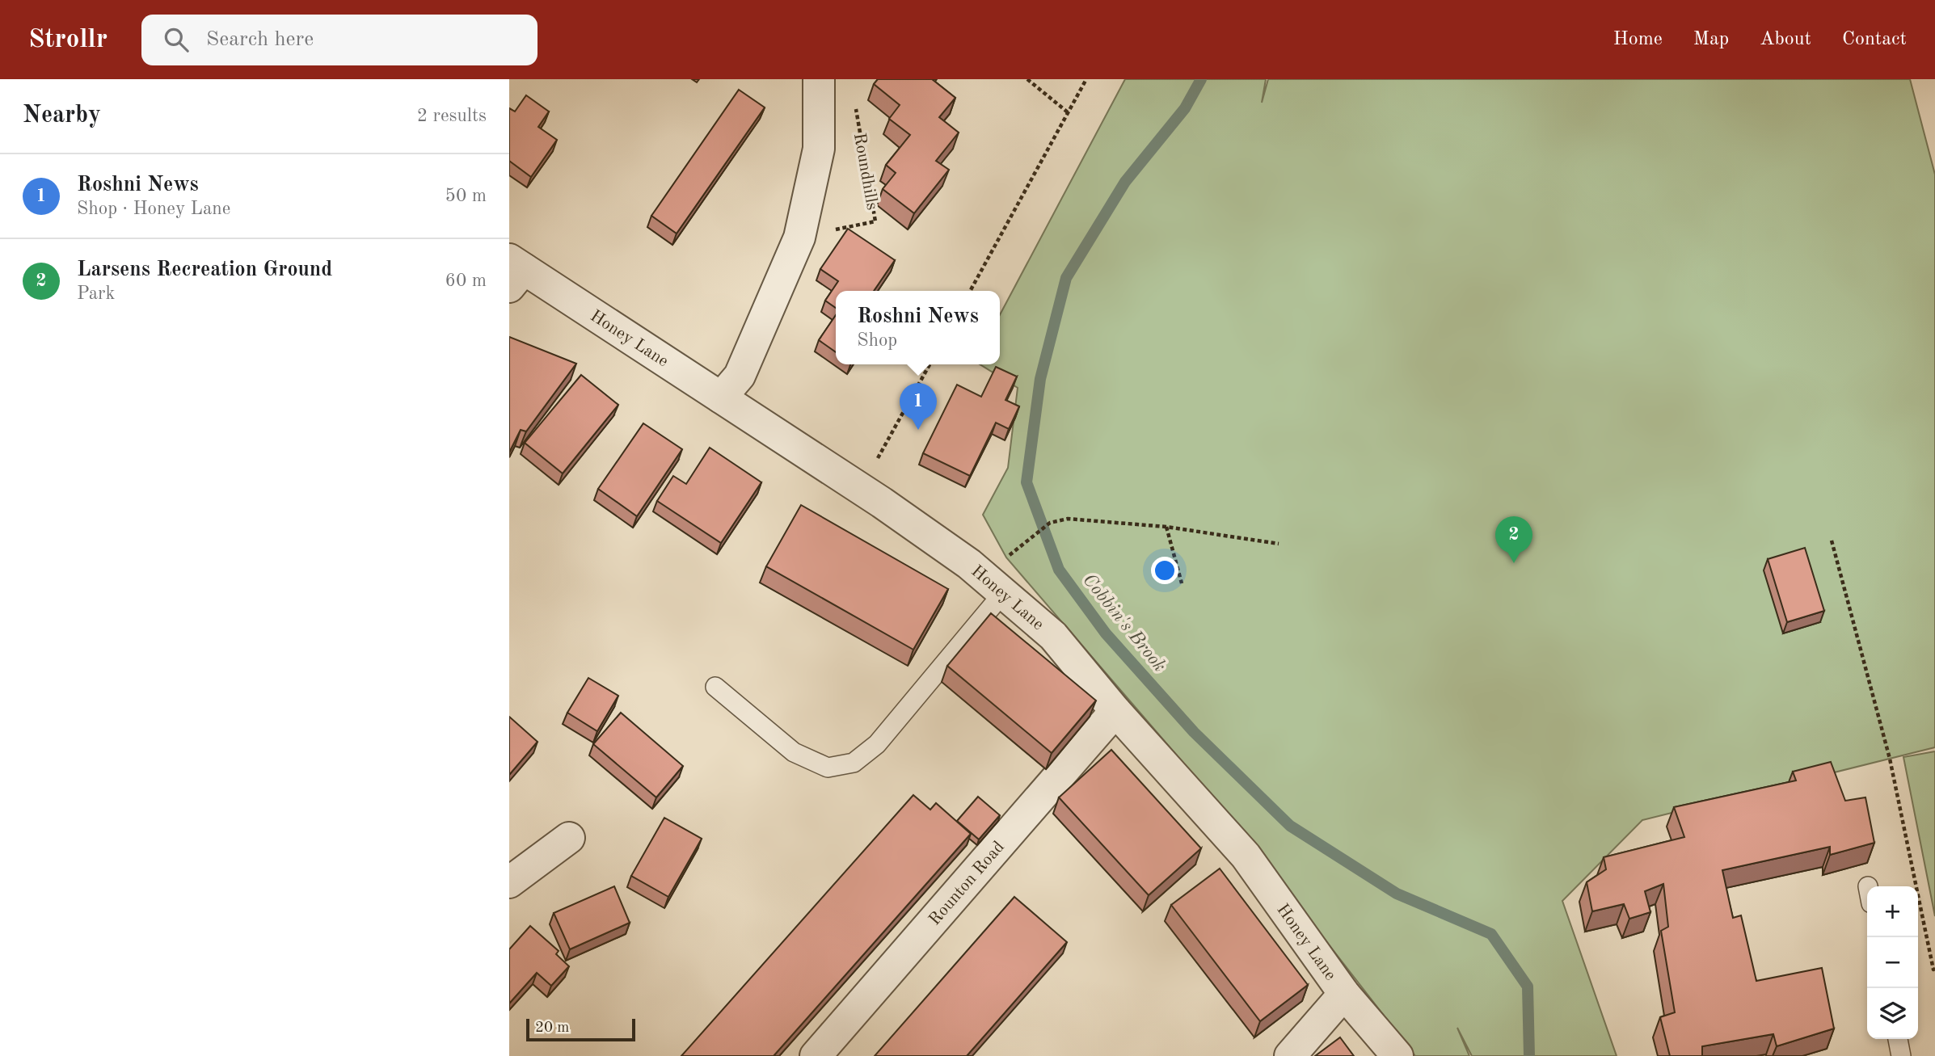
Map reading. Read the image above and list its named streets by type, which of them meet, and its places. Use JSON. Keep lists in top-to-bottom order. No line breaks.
{"streets":{"street":["Honey Lane","Rounton Road"],"path":["Roundhills"]},"crossings":[["Honey Lane","Rounton Road"]],"water":["Cobbin's Brook"],"scale_bar":"20 m","page":{"header":"Strollr","search":"Search here","nav":["Home","Map","About","Contact"],"heading":["Nearby","2 results"],"list":[{"mark":"1","name":"Roshni News","note":"Shop · Honey Lane","value":"50 m"},{"mark":"2","name":"Larsens Recreation Ground","note":"Park","value":"60 m"}],"popup":["Roshni News","Shop"],"pins":["1","2"],"map_buttons":["+","−"],"scale":"20 m"}}
